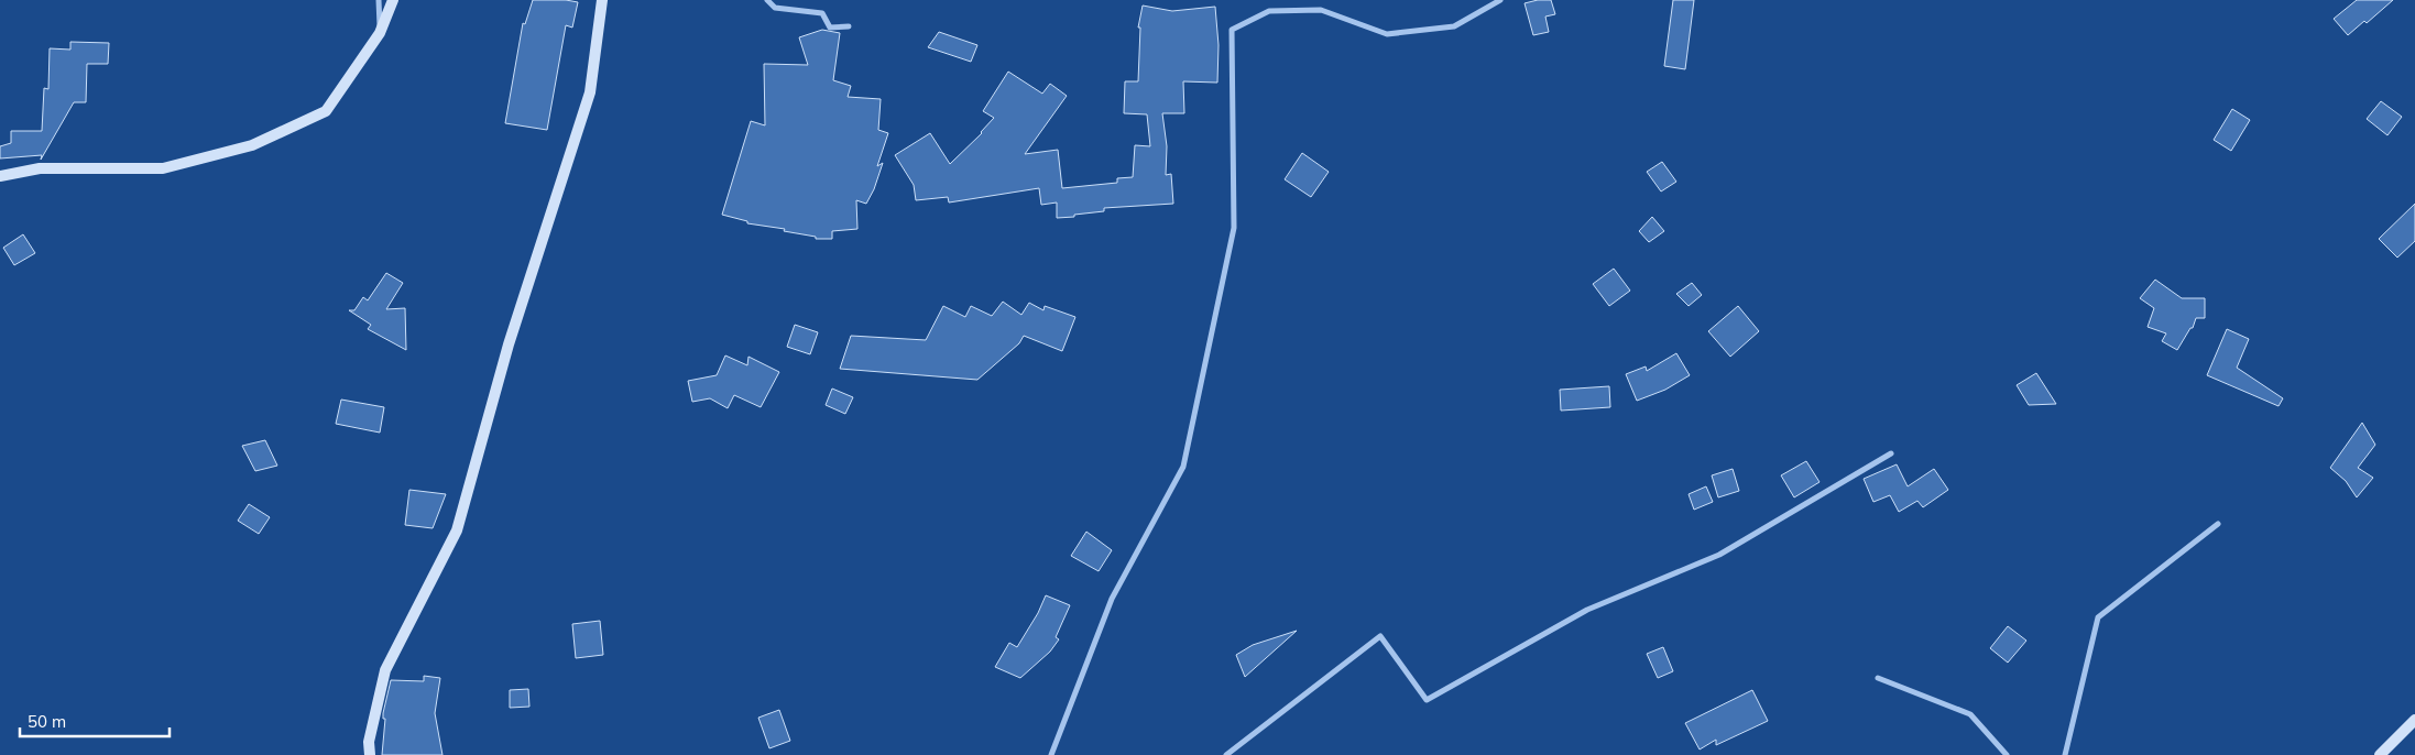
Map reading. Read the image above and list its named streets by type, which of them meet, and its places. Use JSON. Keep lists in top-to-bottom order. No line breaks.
{"scale_bar":"50 m"}
